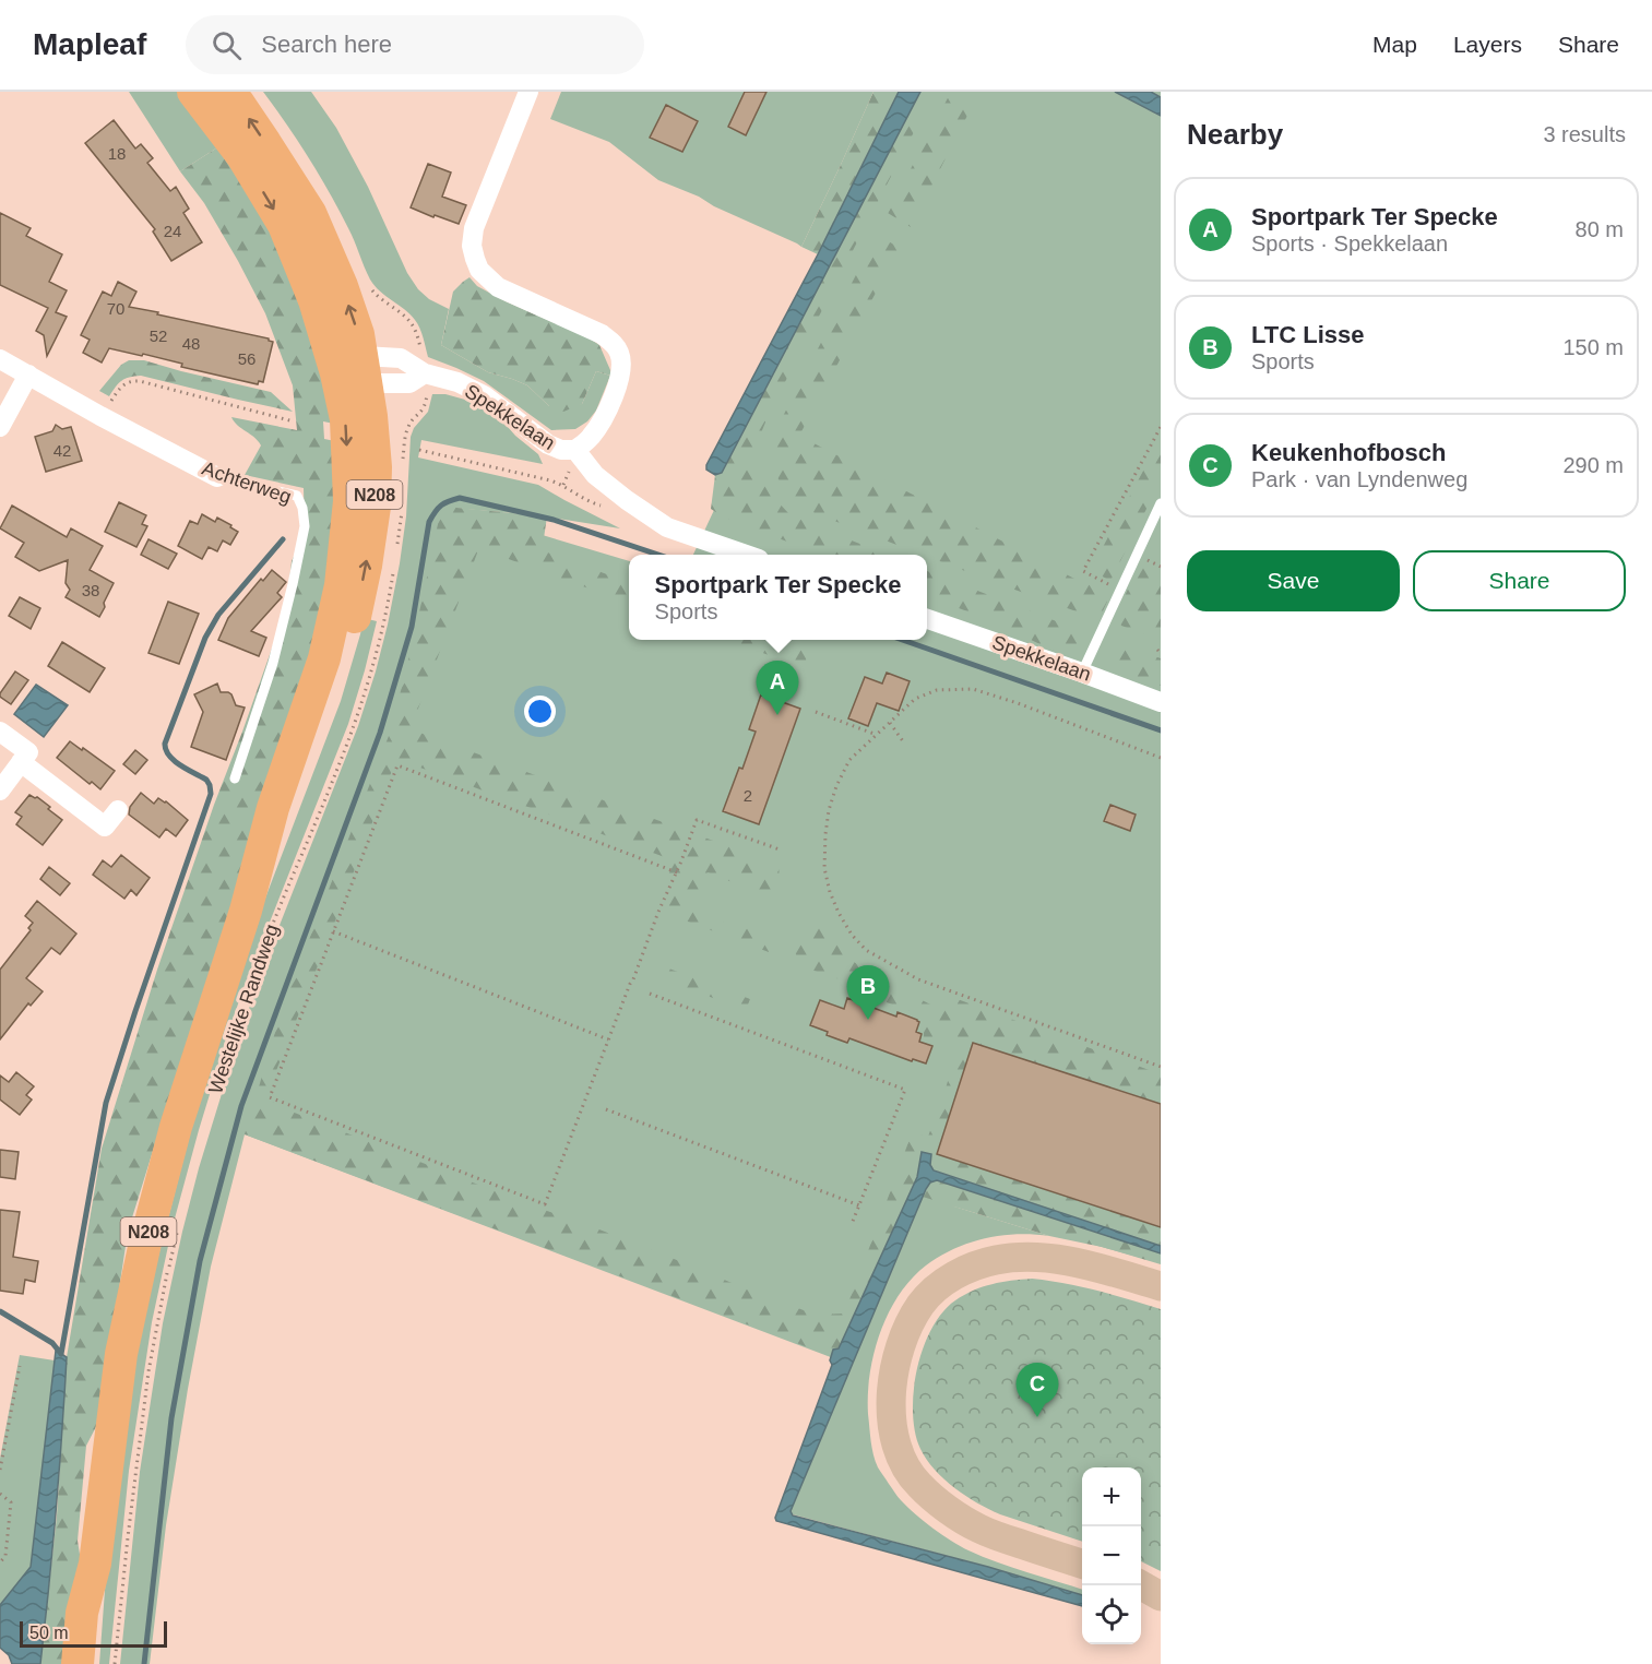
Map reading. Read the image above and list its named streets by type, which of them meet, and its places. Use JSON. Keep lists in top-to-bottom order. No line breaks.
{"streets":{"main road":["N208","Westelijke Randweg"],"street":["Spekkelaan","Achterweg"]},"crossings":[["Spekkelaan","Westelijke Randweg"]],"house_numbers":["18","24","70","52","48","56","42","38","2"],"scale_bar":"50 m","page":{"header":"Mapleaf","search":"Search here","nav":["Map","Layers","Share"],"heading":["Nearby","3 results"],"list":[{"mark":"A","name":"Sportpark Ter Specke","note":"Sports · Spekkelaan","value":"80 m"},{"mark":"B","name":"LTC Lisse","note":"Sports","value":"150 m"},{"mark":"C","name":"Keukenhofbosch","note":"Park · van Lyndenweg","value":"290 m"}],"buttons":["Save","Share"],"popup":["Sportpark Ter Specke","Sports"],"pins":["A","B","C"],"map_buttons":["+","−"],"scale":"50 m"}}
